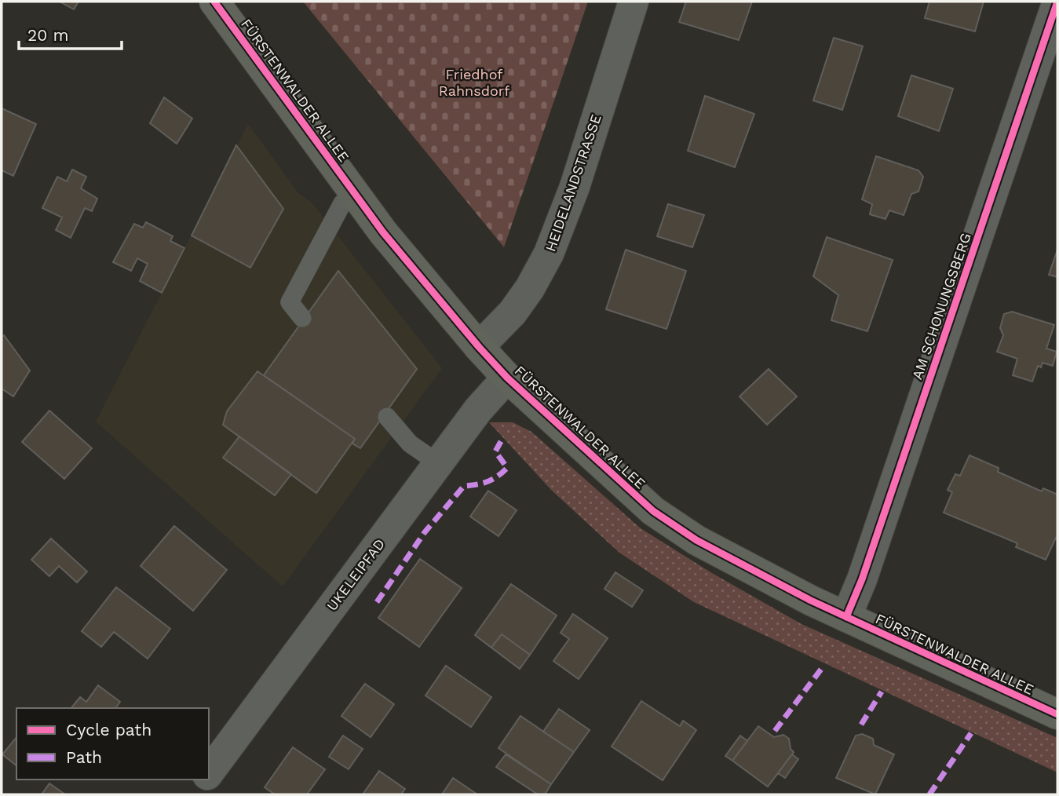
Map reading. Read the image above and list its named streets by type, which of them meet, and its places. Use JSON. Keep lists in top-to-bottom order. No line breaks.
{"streets":{"main road":["FÜRSTENWALDER ALLEE"],"street":["HEIDELANDSTRASSE","AM SCHONUNGSBERG","UKELEIPFAD"]},"crossings":[["FÜRSTENWALDER ALLEE","HEIDELANDSTRASSE"],["FÜRSTENWALDER ALLEE","AM SCHONUNGSBERG"],["FÜRSTENWALDER ALLEE","UKELEIPFAD"]],"parks":["Friedhof Rahnsdorf"],"legend":["Cycle path","Path"],"scale_bar":"20 m"}
